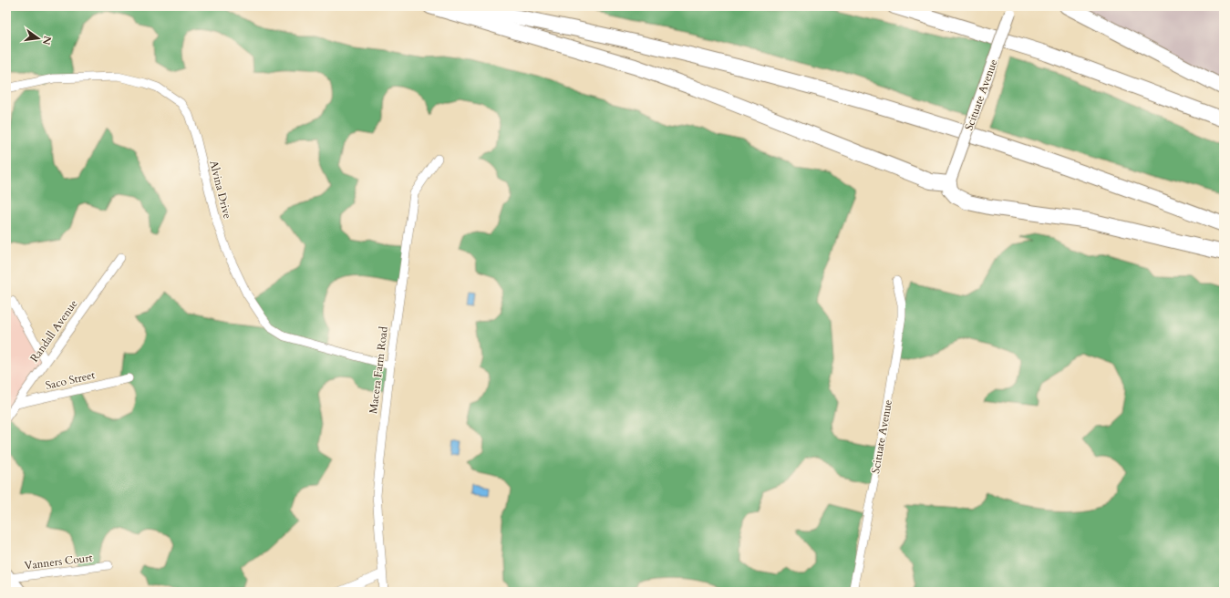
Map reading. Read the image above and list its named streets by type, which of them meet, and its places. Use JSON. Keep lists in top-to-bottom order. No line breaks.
{"streets":{"main road":["Scituate Avenue"],"street":["Alvina Drive","Randall Avenue","Macera Farm Road","Saco Street","Vanners Court"]},"crossings":[["Alvina Drive","Macera Farm Road"],["Randall Avenue","Saco Street"]],"north":"right"}
